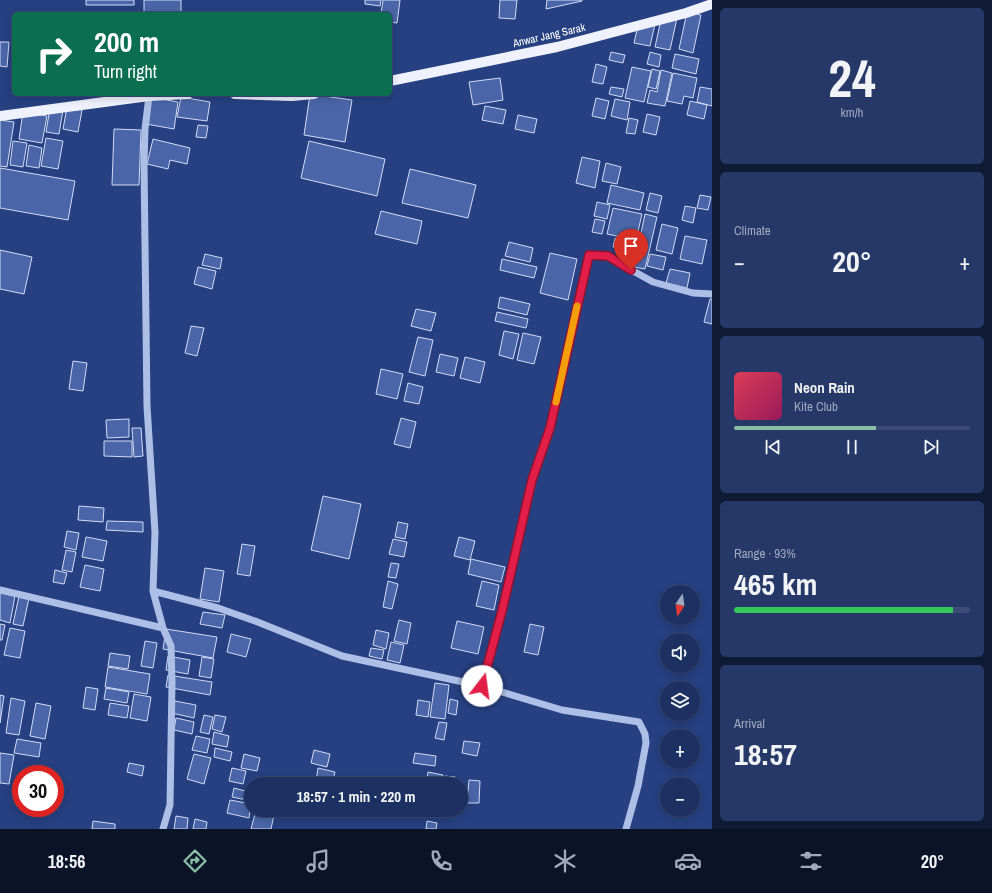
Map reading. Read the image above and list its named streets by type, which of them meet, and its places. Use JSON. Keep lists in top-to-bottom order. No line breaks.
{"streets":{"main road":["Anwar Jang Sarak"]},"north":"bottom","page":{"tile":[["24","km/h"],"Climate",["Range · 93%","465 km"],["Arrival","18:57"]],"turn":["200 m","Turn right"],"heat":["−","20°","+"],"song":["Neon Rain","Kite Club"],"map_buttons":["+","−"],"limit":"30","trip":"18:57 · 1 min · 220 m","tabs":["18:56","20°"]}}
